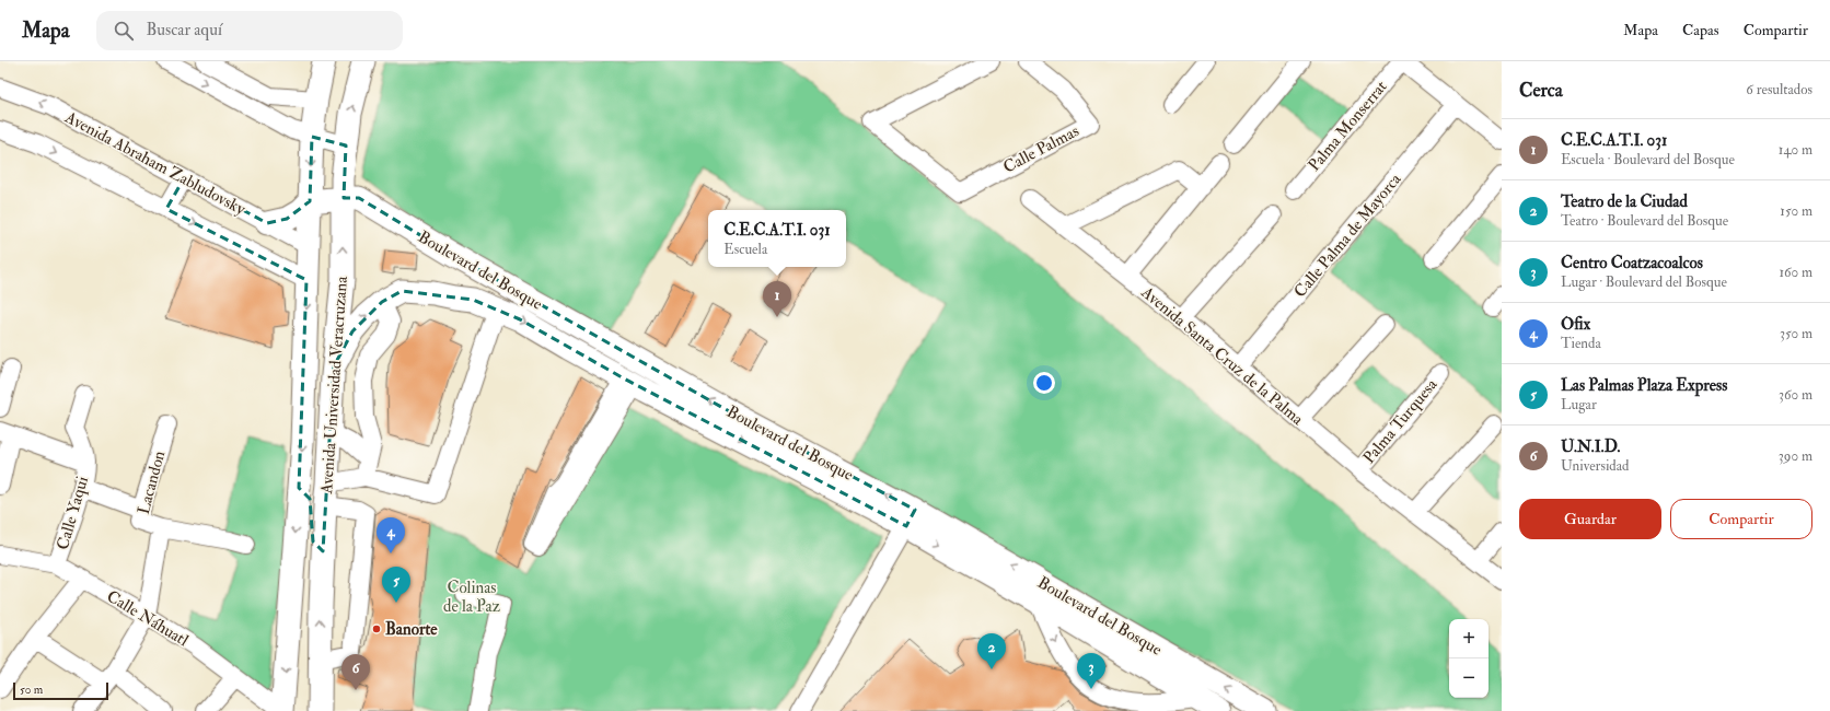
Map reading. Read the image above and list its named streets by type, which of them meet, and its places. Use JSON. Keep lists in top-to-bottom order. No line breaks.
{"streets":{"main road":["Boulevard del Bosque","Avenida Universidad Veracruzana"],"street":["Palma Monserrat","Calle Palmas","Avenida Abraham Zabludovsky","Calle Palma de Mayorca","Avenida Santa Cruz de la Palma","Palma Turquesa","Lacandon","Calle Yaqui","Calle Náhuatl"]},"crossings":[["Avenida Abraham Zabludovsky","Avenida Universidad Veracruzana"],["Calle Palma de Mayorca","Avenida Santa Cruz de la Palma"],["Boulevard del Bosque","Avenida Universidad Veracruzana"],["Avenida Santa Cruz de la Palma","Palma Turquesa"],["Avenida Universidad Veracruzana","Calle Náhuatl"],["Calle Yaqui","Calle Náhuatl"]],"parks":["Colinas de la Paz"],"places":["Banorte"],"scale_bar":"50 m","page":{"header":"Mapa","search":"Buscar aquí","nav":["Mapa","Capas","Compartir"],"heading":["Cerca","6 resultados"],"list":[{"mark":"1","name":"C.E.C.A.T.I. 031","note":"Escuela · Boulevard del Bosque","value":"140 m"},{"mark":"2","name":"Teatro de la Ciudad","note":"Teatro · Boulevard del Bosque","value":"150 m"},{"mark":"3","name":"Centro Coatzacoalcos","note":"Lugar · Boulevard del Bosque","value":"160 m"},{"mark":"4","name":"Ofix","note":"Tienda","value":"350 m"},{"mark":"5","name":"Las Palmas Plaza Express","note":"Lugar","value":"360 m"},{"mark":"6","name":"U.N.I.D.","note":"Universidad","value":"390 m"}],"popup":["C.E.C.A.T.I. 031","Escuela"],"pins":["1","4","5","2","3","6"],"buttons":["Guardar","Compartir"],"map_buttons":["+","−"],"scale":"50 m"}}
